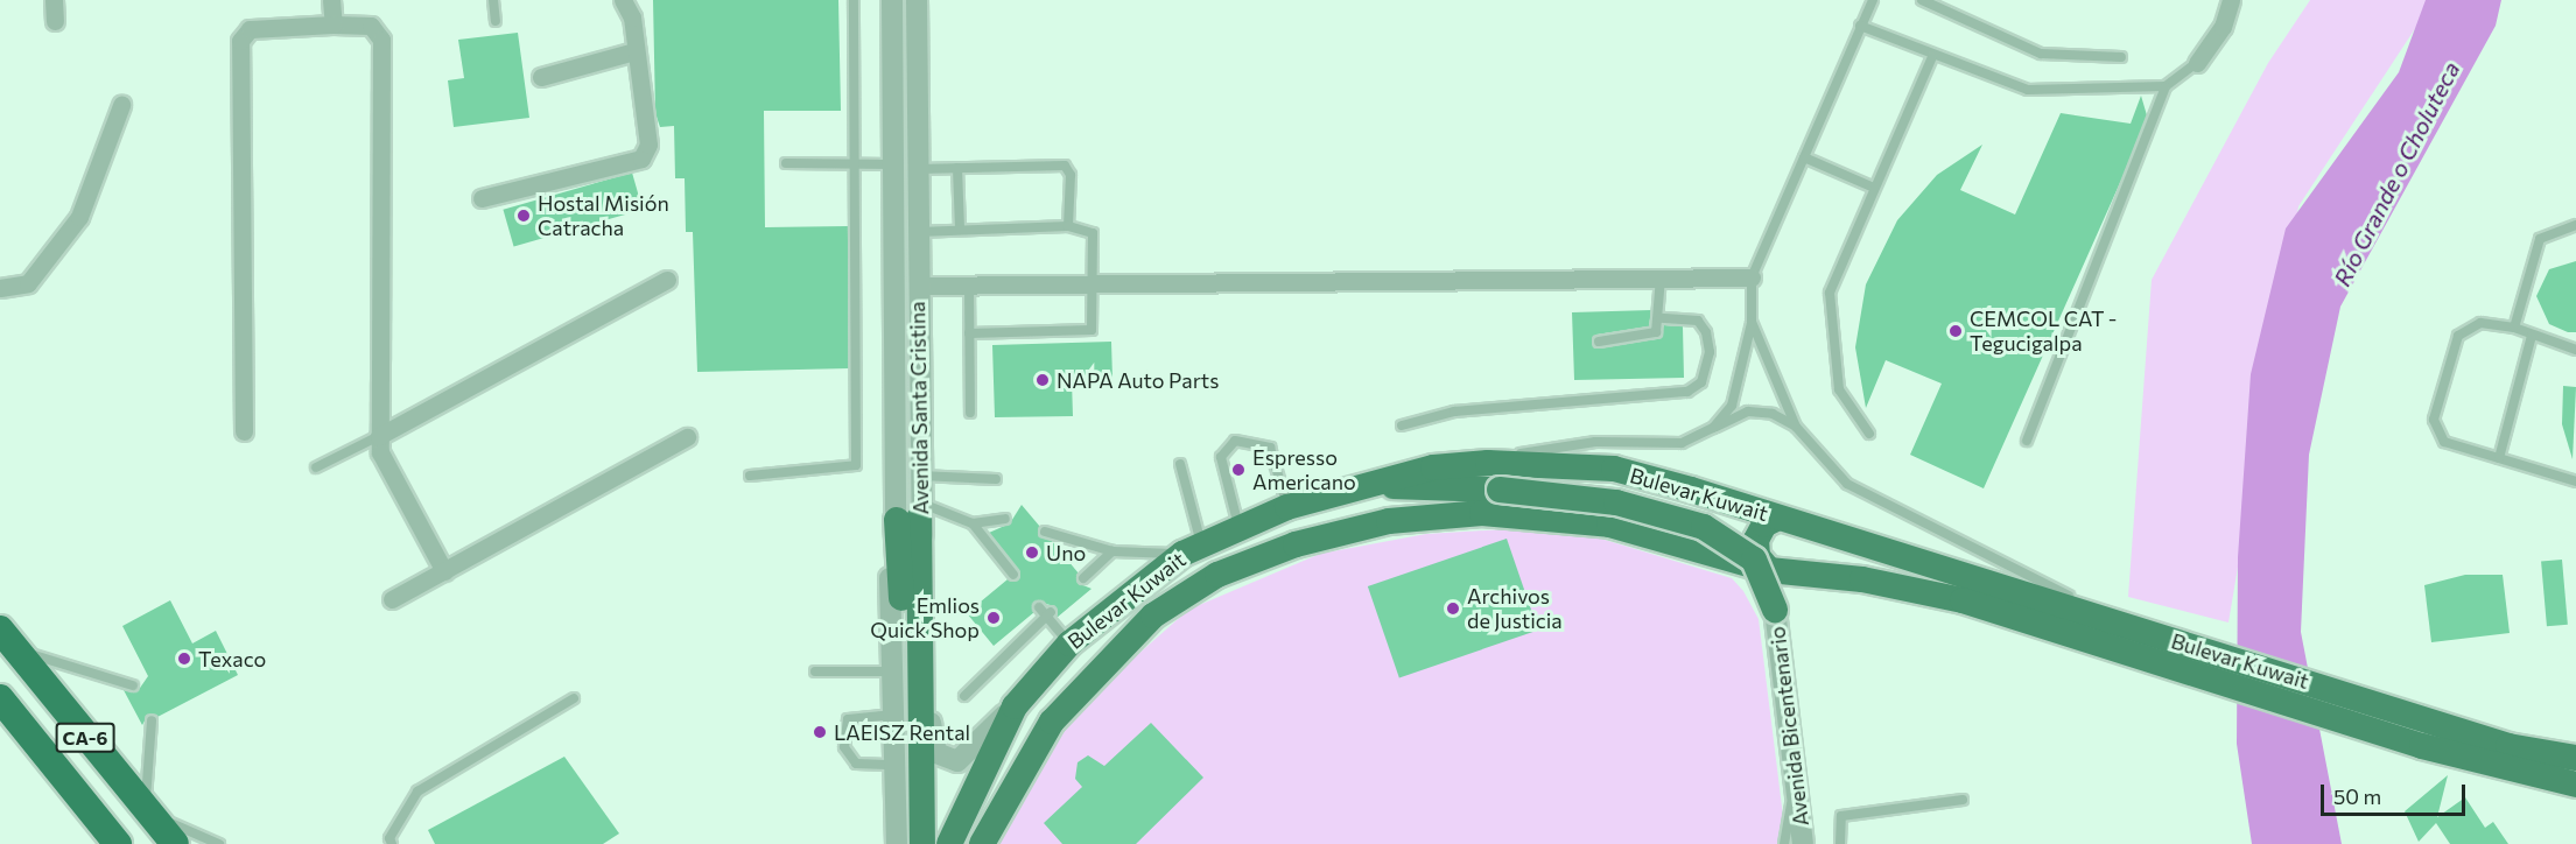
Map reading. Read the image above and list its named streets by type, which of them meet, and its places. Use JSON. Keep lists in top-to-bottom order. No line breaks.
{"streets":{"highway":["CA-6"],"main road":["Bulevar Kuwait"],"street":["Avenida Santa Cristina","Avenida Bicentenario"]},"crossings":[["Avenida Santa Cristina","Bulevar Kuwait"]],"water":["Río Grande o Choluteca"],"places":["Hostal Misión Catracha","CEMCOL CAT - Tegucigalpa","NAPA Auto Parts","Espresso Americano","Uno","Archivos de Justicia","Emlios Quick Shop","Texaco","LAEISZ Rental"],"scale_bar":"50 m"}
